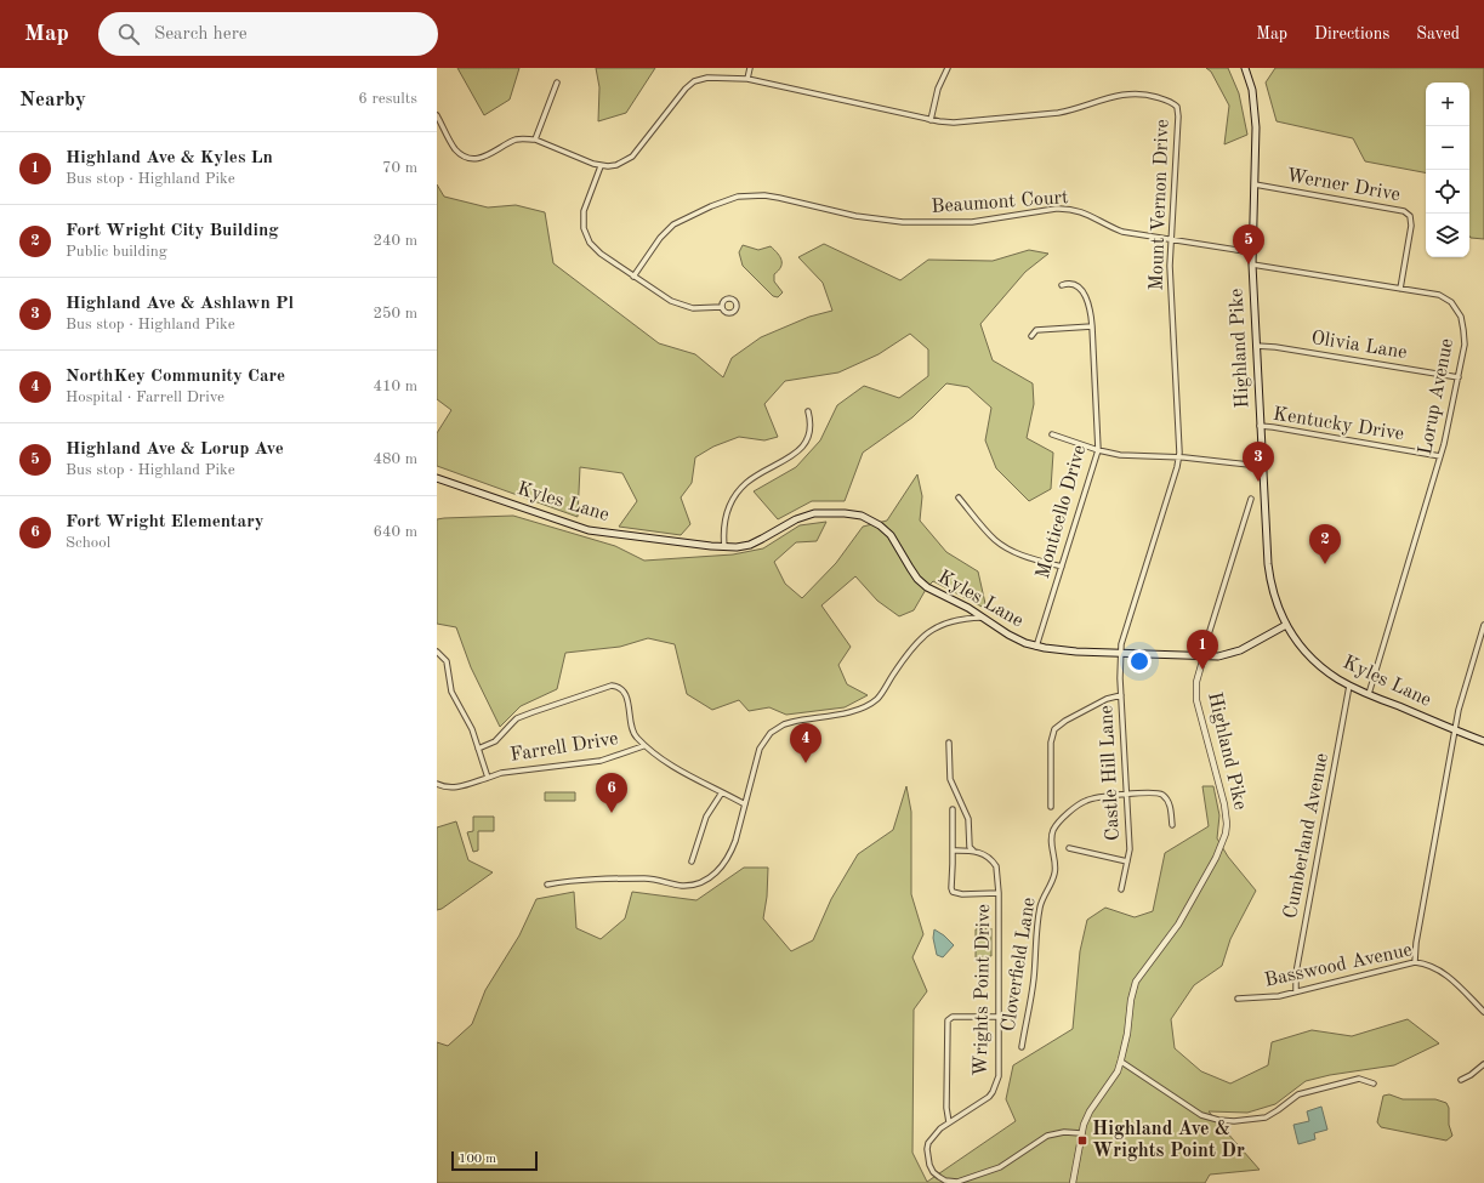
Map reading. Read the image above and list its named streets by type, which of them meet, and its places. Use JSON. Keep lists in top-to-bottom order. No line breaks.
{"streets":{"main road":["Highland Pike","Kyles Lane"],"street":["Werner Drive","Beaumont Court","Mount Vernon Drive","Olivia Lane","Lorup Avenue","Kentucky Drive","Monticello Drive","Farrell Drive","Castle Hill Lane","Cumberland Avenue","Cloverfield Lane","Basswood Avenue","Wrights Point Drive"]},"crossings":[["Werner Drive","Highland Pike"],["Werner Drive","Lorup Avenue"],["Beaumont Court","Mount Vernon Drive"],["Beaumont Court","Highland Pike"],["Mount Vernon Drive","Kyles Lane"],["Mount Vernon Drive","Castle Hill Lane"],["Olivia Lane","Highland Pike"],["Olivia Lane","Lorup Avenue"],["Highland Pike","Lorup Avenue"],["Highland Pike","Kentucky Drive"],["Highland Pike","Kyles Lane"],["Highland Pike","Wrights Point Drive"],["Lorup Avenue","Kentucky Drive"],["Lorup Avenue","Kyles Lane"],["Kyles Lane","Monticello Drive"],["Kyles Lane","Castle Hill Lane"],["Kyles Lane","Cumberland Avenue"],["Castle Hill Lane","Cloverfield Lane"],["Cumberland Avenue","Basswood Avenue"]],"places":{"transit":["Highland Ave & Wrights Point Dr"]},"scale_bar":"100 m","page":{"header":"Map","search":"Search here","nav":["Map","Directions","Saved"],"heading":["Nearby","6 results"],"map_buttons":["+","−"],"list":[{"mark":"1","name":"Highland Ave & Kyles Ln","note":"Bus stop · Highland Pike","value":"70 m"},{"mark":"2","name":"Fort Wright City Building","note":"Public building","value":"240 m"},{"mark":"3","name":"Highland Ave & Ashlawn Pl","note":"Bus stop · Highland Pike","value":"250 m"},{"mark":"4","name":"NorthKey Community Care","note":"Hospital · Farrell Drive","value":"410 m"},{"mark":"5","name":"Highland Ave & Lorup Ave","note":"Bus stop · Highland Pike","value":"480 m"},{"mark":"6","name":"Fort Wright Elementary","note":"School","value":"640 m"}],"pins":["5","3","2","1","4","6"],"scale":"100 m"}}
